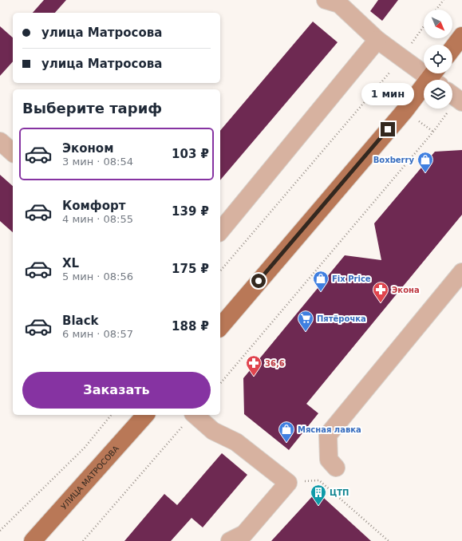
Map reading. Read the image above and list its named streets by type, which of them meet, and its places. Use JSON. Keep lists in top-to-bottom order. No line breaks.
{"streets":{"main road":["УЛИЦА МАТРОСОВА"]},"places":{"shop":["Boxberry","Fix Price","Мясная лавка"],"pharmacy":["Экона","36,6"],"supermarket":["Пятёрочка"],"building":["ЦТП"]},"north":"bottom right","page":{"banner":["улица Матросова","улица Матросова"],"bubble":"1 мин","heading":"Выберите тариф","list":[{"name":"Эконом","note":"3 мин · 08:54","value":"103 ₽"},{"name":"Комфорт","note":"4 мин · 08:55","value":"139 ₽"},{"name":"XL","note":"5 мин · 08:56","value":"175 ₽"},{"name":"Black","note":"6 мин · 08:57","value":"188 ₽"}],"buttons":"Заказать"}}
